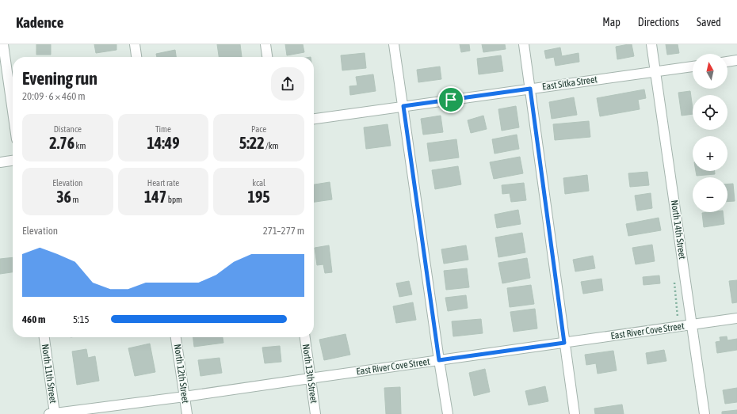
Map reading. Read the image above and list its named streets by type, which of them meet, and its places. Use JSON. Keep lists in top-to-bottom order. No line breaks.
{"streets":{"street":["East Sitka Street","North 14th Street","East River Cove Street","North 11th Street","North 12th Street","North 13th Street"]},"crossings":[["East Sitka Street","North 14th Street"],["North 14th Street","East River Cove Street"],["East River Cove Street","North 11th Street"],["East River Cove Street","North 12th Street"],["East River Cove Street","North 13th Street"]],"north":"top","page":{"header":"Kadence","nav":["Map","Directions","Saved"],"map_buttons":["+","−"],"heading":["Evening run","20:09 · 6 × 460 m"],"stats":[["Distance","2.76 km"],["Time","14:49"],["Pace","5:22 /km"],["Elevation","36 m"],["Heart rate","147 bpm"],["kcal","195"]],"chart":["Elevation","271–277 m"],"list":[{"name":"460 m","note":"5:15"}]}}
